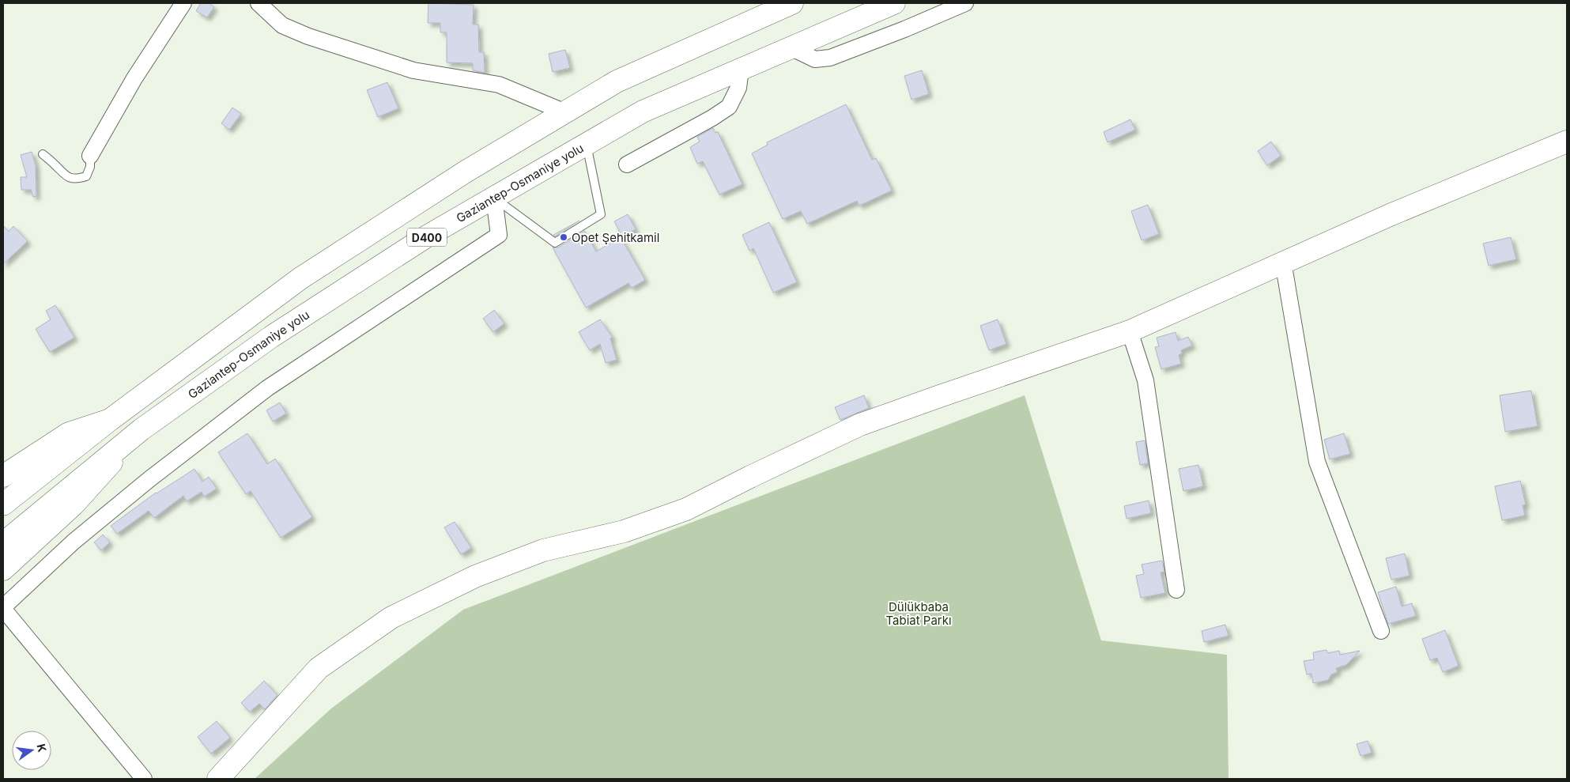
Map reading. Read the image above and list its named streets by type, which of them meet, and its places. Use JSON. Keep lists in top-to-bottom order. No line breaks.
{"streets":{"main road":["Gaziantep-Osmaniye yolu","D400"]},"parks":["Dülükbaba Tabiat Parkı"],"places":["Opet Şehitkamil"],"north":"right"}
